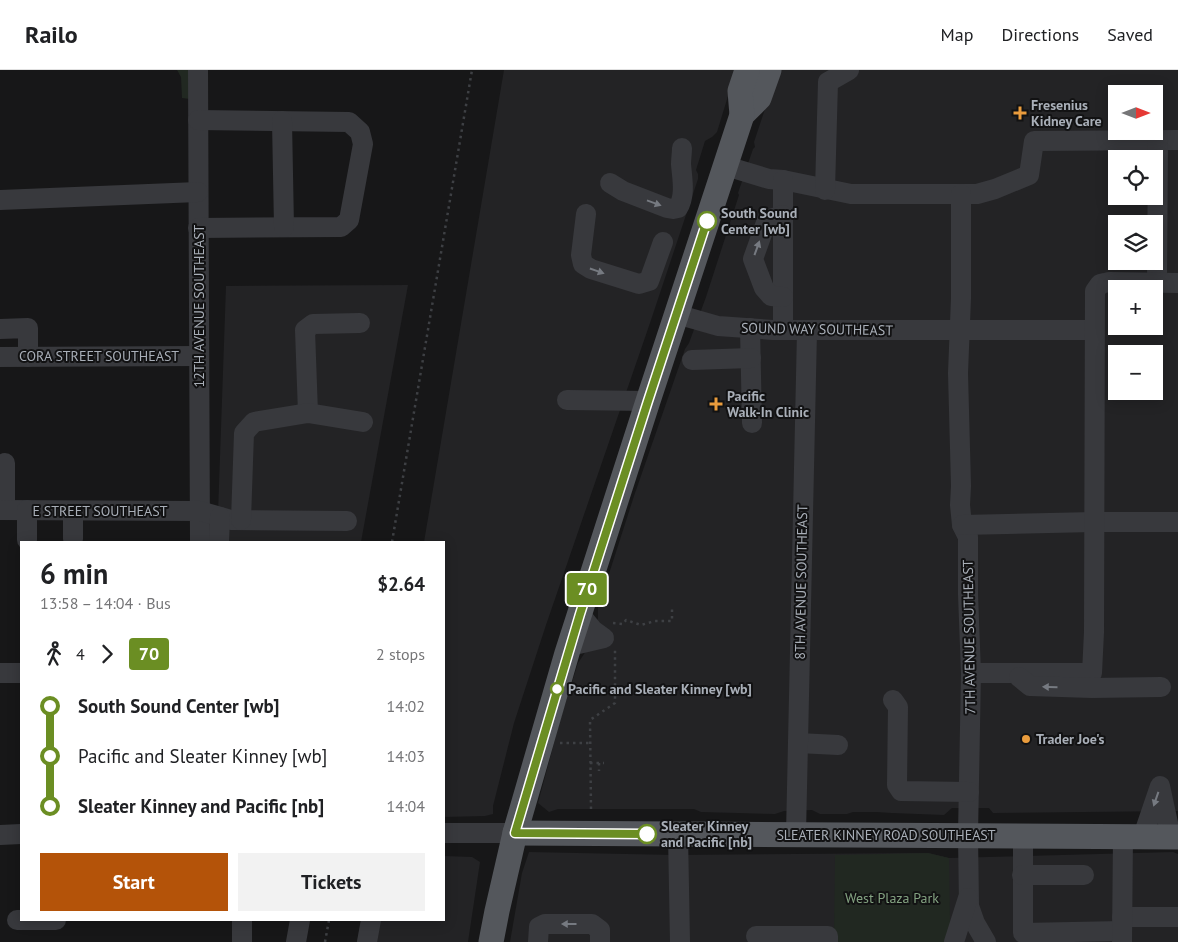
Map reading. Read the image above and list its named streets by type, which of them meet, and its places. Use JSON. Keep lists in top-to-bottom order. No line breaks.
{"streets":{"main road":["SLEATER KINNEY ROAD SOUTHEAST"],"street":["12TH AVENUE SOUTHEAST","SOUND WAY SOUTHEAST","CORA STREET SOUTHEAST","E STREET SOUTHEAST","8TH AVENUE SOUTHEAST","7TH AVENUE SOUTHEAST"]},"crossings":[["12TH AVENUE SOUTHEAST","CORA STREET SOUTHEAST"],["12TH AVENUE SOUTHEAST","E STREET SOUTHEAST"],["SOUND WAY SOUTHEAST","8TH AVENUE SOUTHEAST"],["SOUND WAY SOUTHEAST","7TH AVENUE SOUTHEAST"],["8TH AVENUE SOUTHEAST","SLEATER KINNEY ROAD SOUTHEAST"],["7TH AVENUE SOUTHEAST","SLEATER KINNEY ROAD SOUTHEAST"]],"parks":["West Plaza Park"],"places":{"health":["Fresenius Kidney Care","Pacific Walk-In Clinic"],"other":["South Sound Center [wb]","Pacific and Sleater Kinney [wb]","Trader Joe's","Sleater Kinney and Pacific [nb]"]},"lines":["bus line 70"],"north":"right","page":{"header":"Railo","nav":["Map","Directions","Saved"],"on_map":"70","map_buttons":["+","−"],"heading":["6 min","13:58 – 14:04 · Bus","$2.64"],"legs":["4","70","2 stops"],"list":[{"name":"South Sound Center [wb]","value":"14:02"},{"name":"Pacific and Sleater Kinney [wb]","value":"14:03"},{"name":"Sleater Kinney and Pacific [nb]","value":"14:04"}],"buttons":["Start","Tickets"]}}
